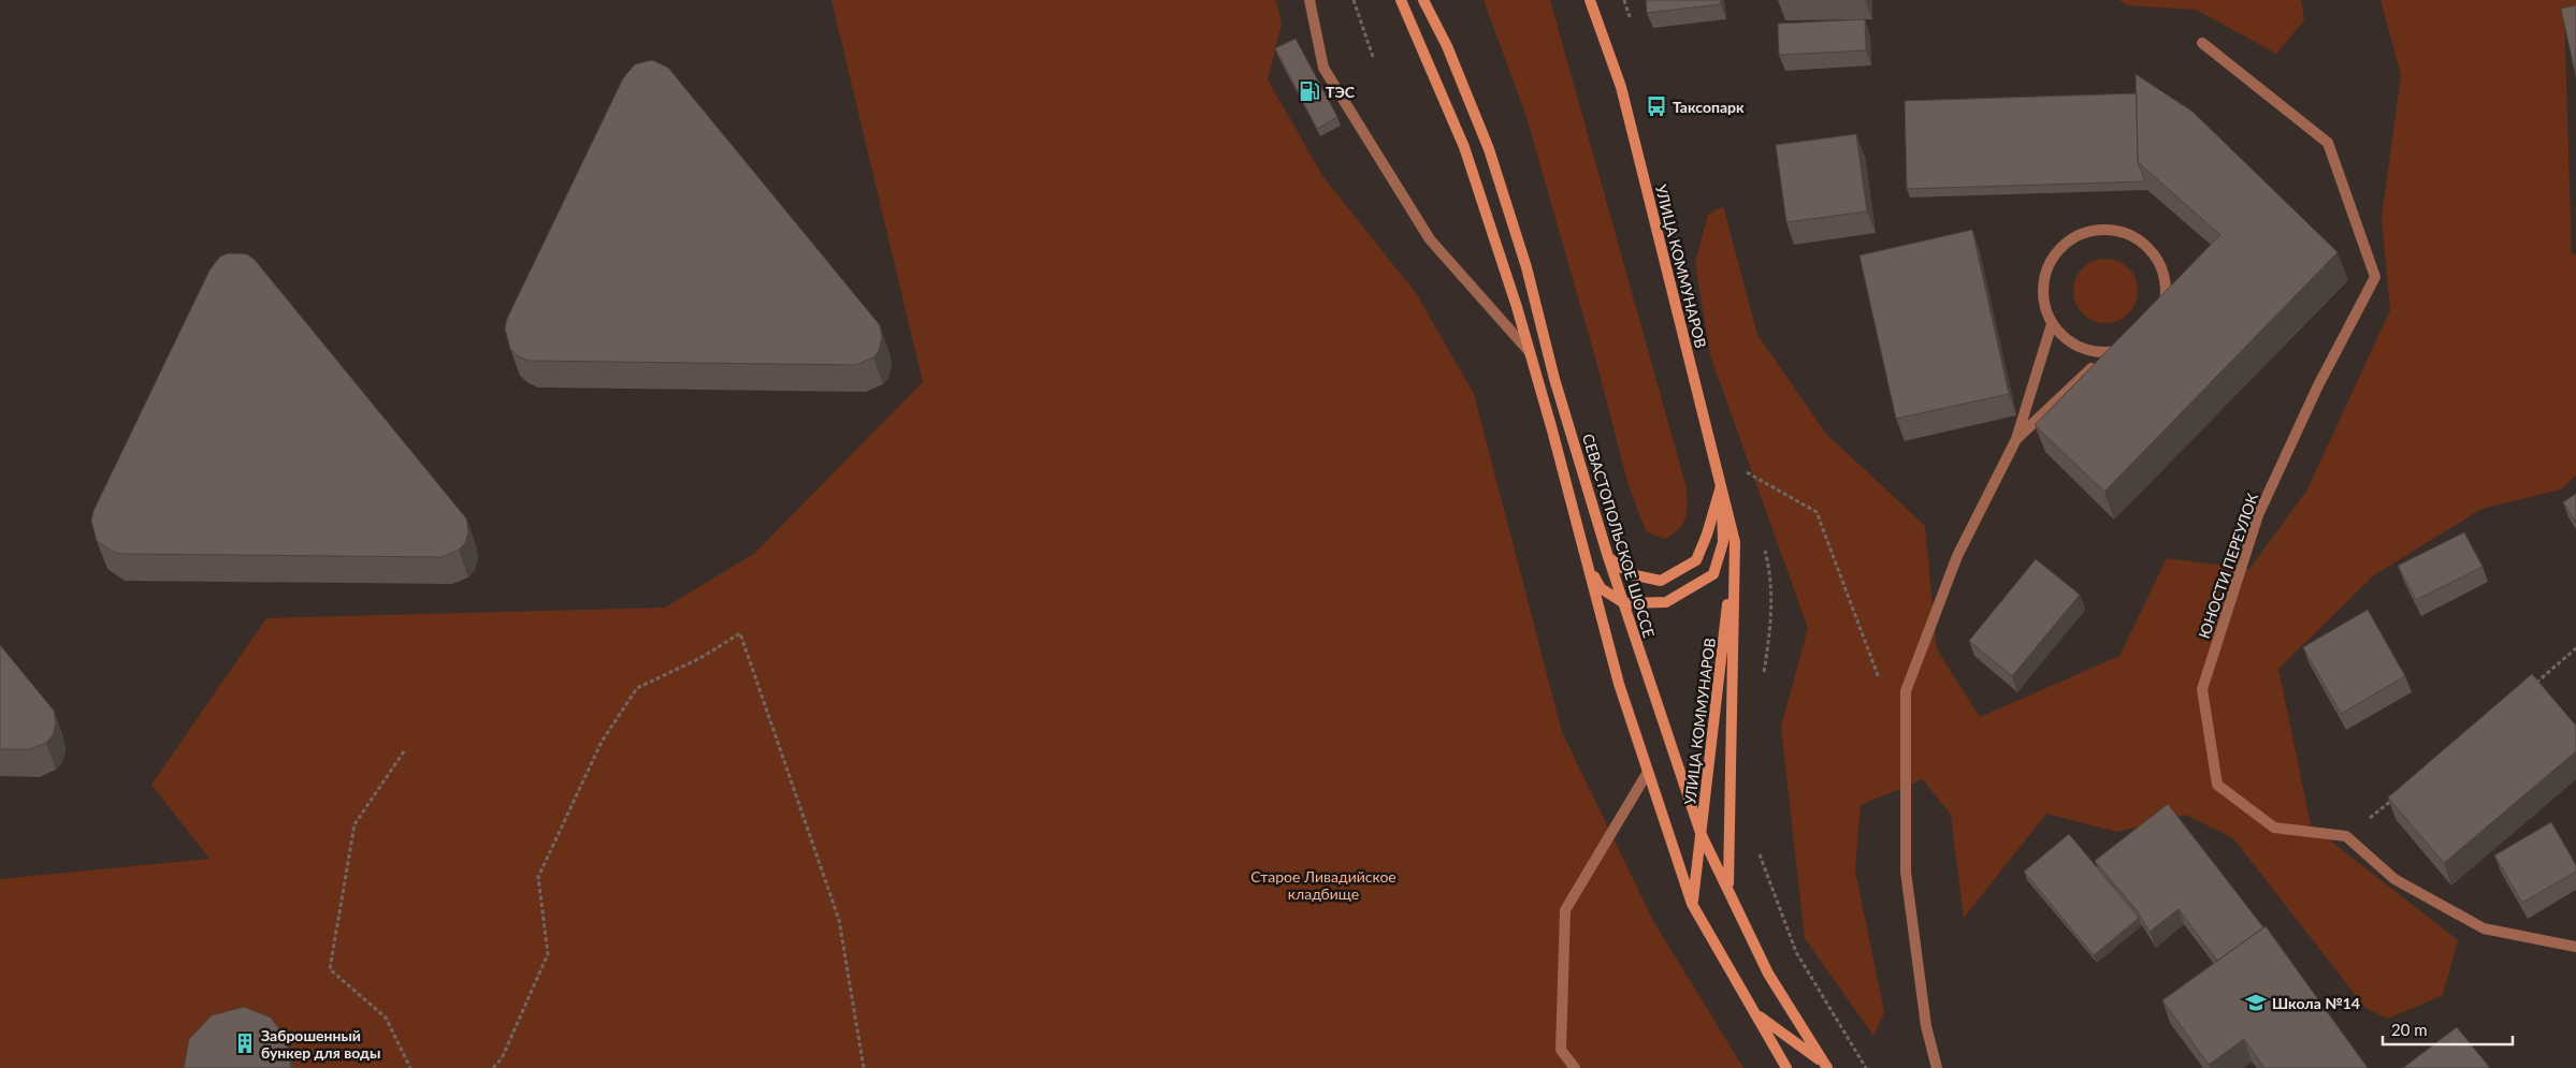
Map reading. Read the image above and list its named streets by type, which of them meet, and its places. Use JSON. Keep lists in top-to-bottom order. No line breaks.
{"streets":{"main road":["УЛИЦА КОММУНАРОВ","СЕВАСТОПОЛЬСКОЕ ШОССЕ"],"lane":["ЮНОСТИ ПЕРЕУЛОК"]},"crossings":[["УЛИЦА КОММУНАРОВ","СЕВАСТОПОЛЬСКОЕ ШОССЕ"]],"parks":["Старое Ливадийское кладбище"],"places":{"fuel station":["ТЭС"],"bus stop":["Таксопарк"],"school or university":["Школа №14"],"building":["Заброшенный бункер для воды"]},"scale_bar":"20 m"}
